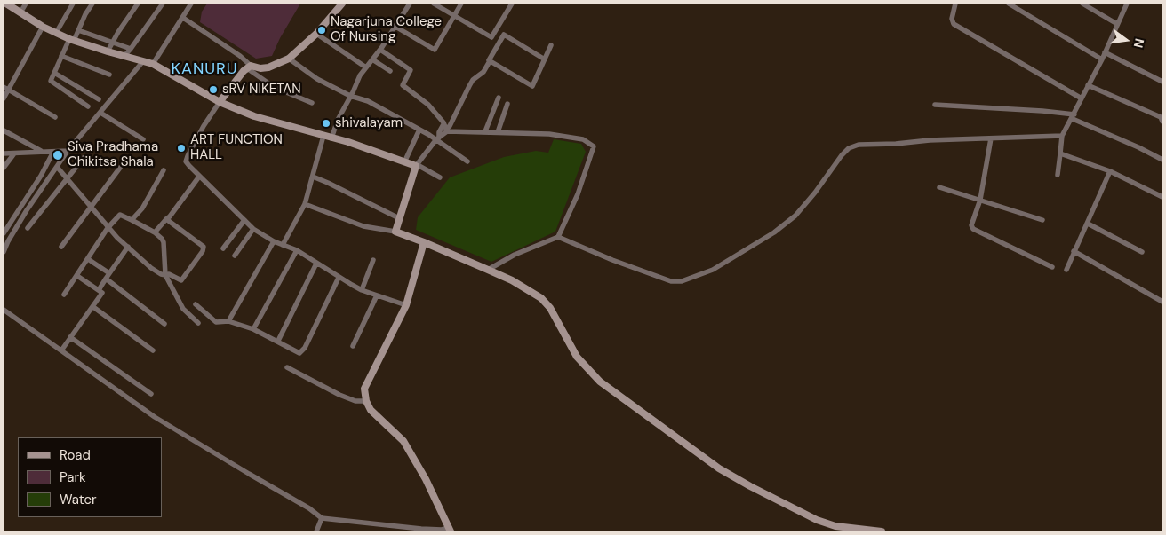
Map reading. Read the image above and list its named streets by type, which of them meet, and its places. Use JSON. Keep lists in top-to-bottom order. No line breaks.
{"districts":["KANURU"],"places":["Nagarjuna College Of Nursing","sRV NIKETAN","shivalayam","ART FUNCTION HALL","Siva Pradhama Chikitsa Shala"],"legend":["Road","Park","Water"],"north":"right"}
